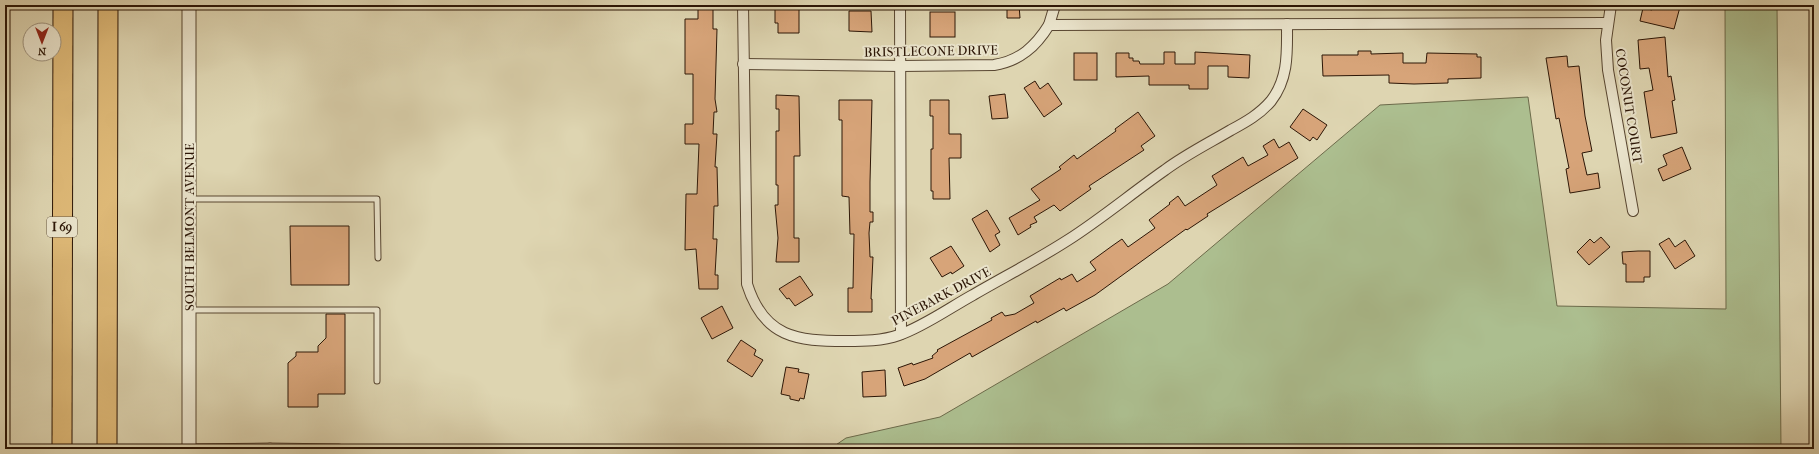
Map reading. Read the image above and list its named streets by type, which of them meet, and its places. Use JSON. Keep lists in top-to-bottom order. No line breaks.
{"streets":{"highway":["I 69"],"street":["BRISTLECONE DRIVE","COCONUT COURT","SOUTH BELMONT AVENUE","PINEBARK DRIVE"]},"crossings":[["BRISTLECONE DRIVE","PINEBARK DRIVE"]],"north":"bottom"}
